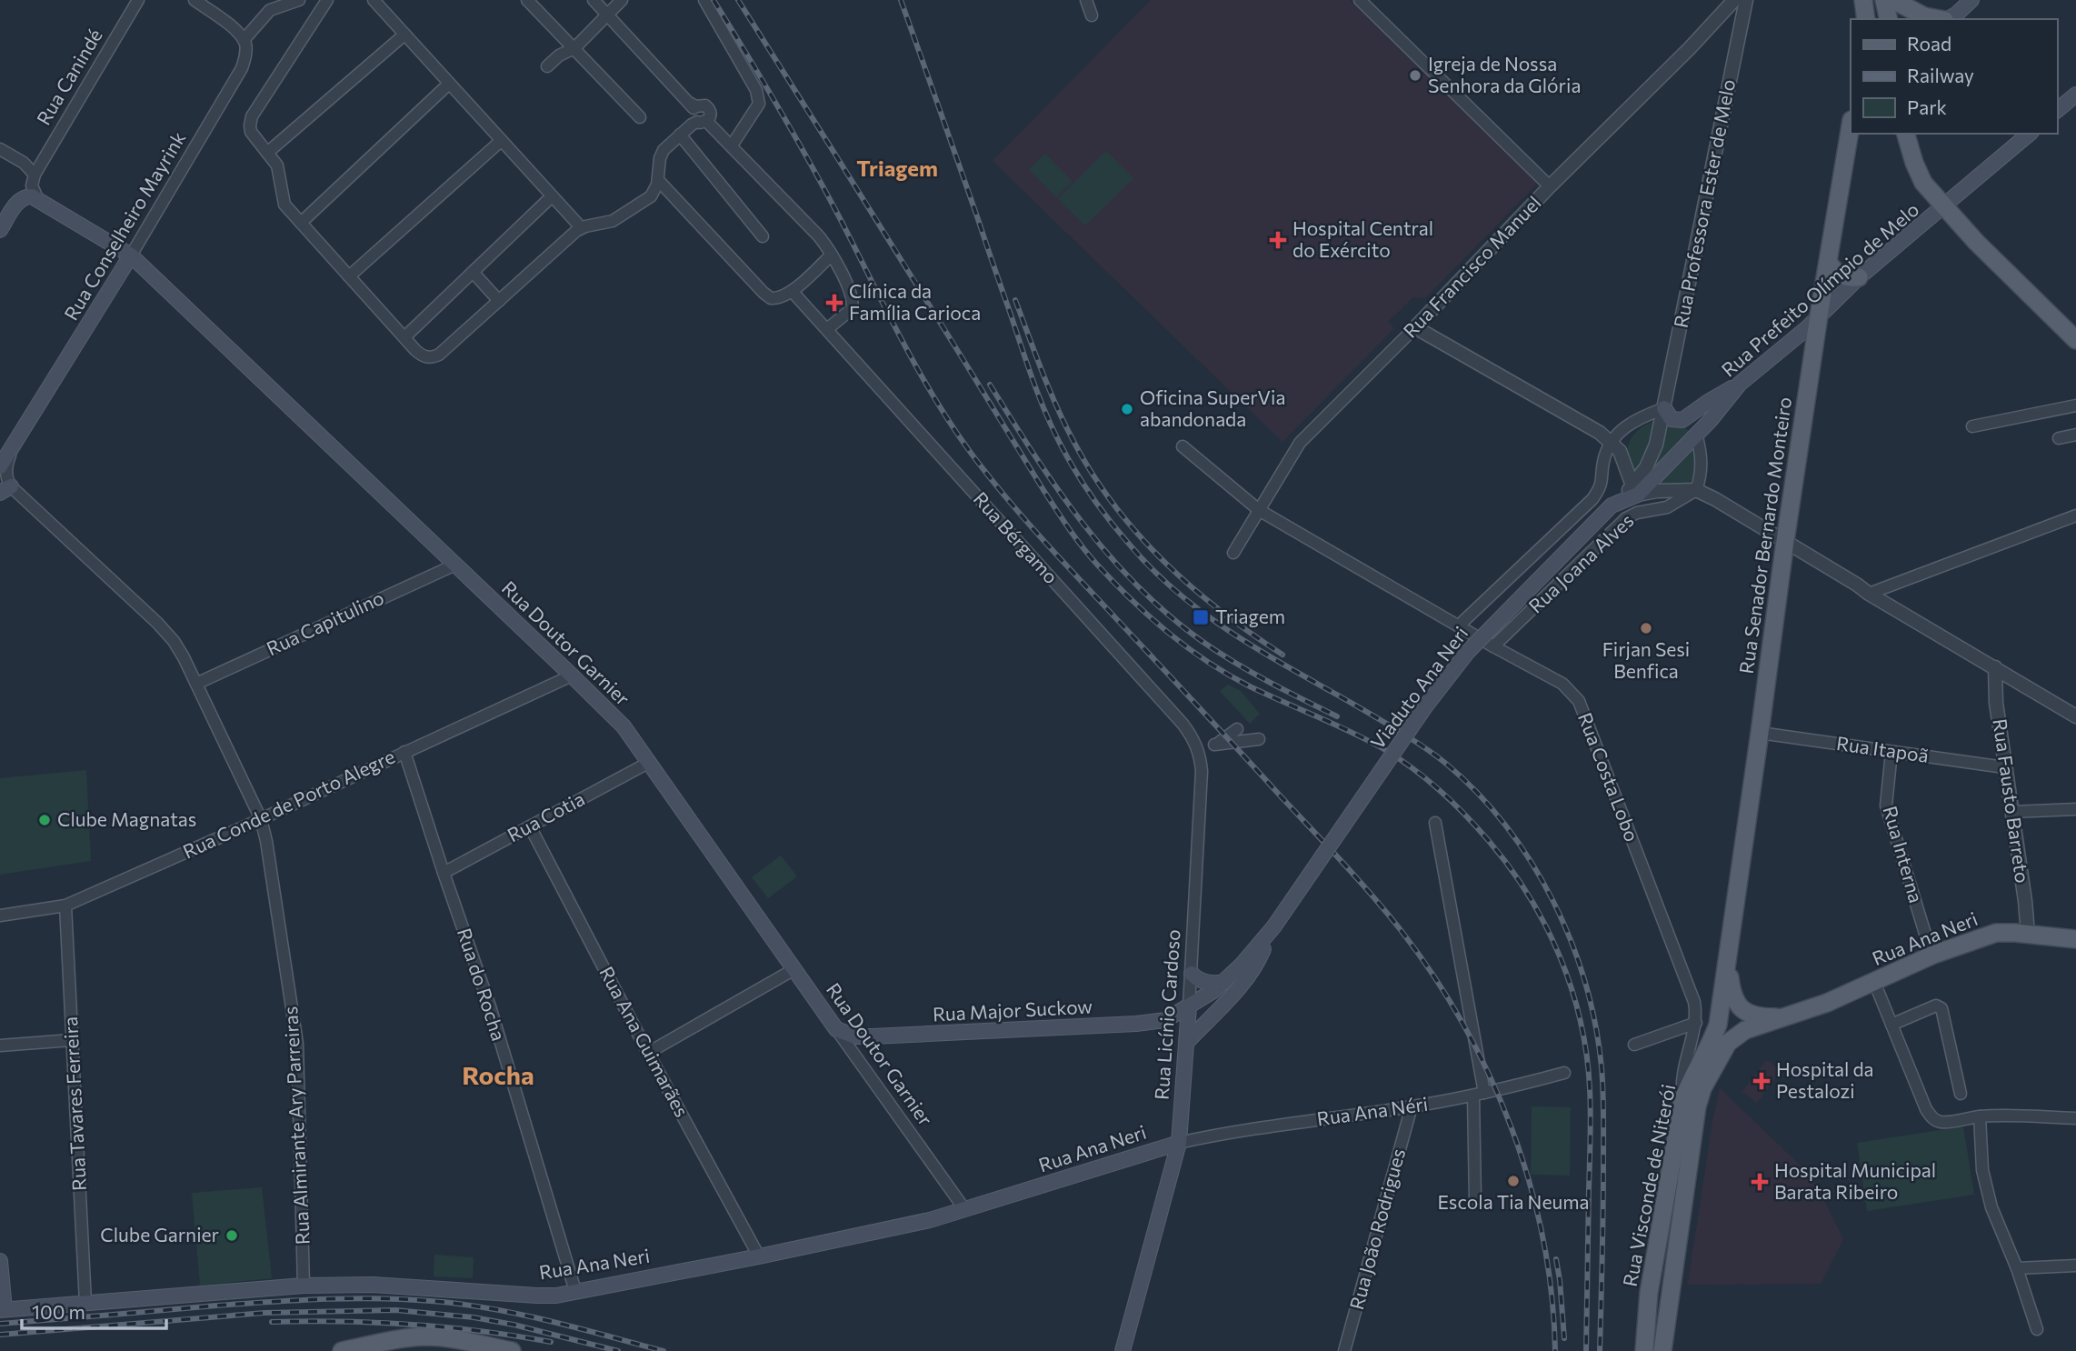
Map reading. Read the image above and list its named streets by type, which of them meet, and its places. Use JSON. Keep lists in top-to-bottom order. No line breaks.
{"streets":{"main road":["Rua Conselheiro Mayrink","Rua Prefeito Olímpio de Melo","Rua Senador Bernardo Monteiro","Rua Doutor Garnier","Viaduto Ana Neri","Rua Ana Neri","Rua Major Suckow","Rua Licínio Cardoso","Rua Visconde de Niterói"],"street":["Rua Canindé","Rua Professora Ester de Melo","Rua Francisco Manuel","Rua Bérgamo","Rua Joana Alves","Rua Capitulino","Rua Itapoã","Rua Costa Lobo","Rua Fausto Barreto","Rua Conde de Porto Alegre","Rua Cotia","Rua Interna","Rua do Rocha","Rua Ana Guimarães","Rua Tavares Ferreira","Rua Ana Néri","Rua Almirante Ary Parreiras","Rua João Rodrigues"]},"crossings":[["Rua Professora Ester de Melo","Rua Prefeito Olímpio de Melo"],["Rua Conselheiro Mayrink","Rua Doutor Garnier"],["Rua Conselheiro Mayrink","Rua Almirante Ary Parreiras"],["Rua Francisco Manuel","Rua Costa Lobo"],["Rua Prefeito Olímpio de Melo","Rua Senador Bernardo Monteiro"],["Rua Prefeito Olímpio de Melo","Viaduto Ana Neri"],["Rua Senador Bernardo Monteiro","Rua Itapoã"],["Rua Senador Bernardo Monteiro","Rua Visconde de Niterói"],["Rua Bérgamo","Rua Licínio Cardoso"],["Rua Joana Alves","Rua Costa Lobo"],["Rua Capitulino","Rua Doutor Garnier"],["Rua Capitulino","Rua Almirante Ary Parreiras"],["Rua Doutor Garnier","Rua Conde de Porto Alegre"],["Rua Doutor Garnier","Rua Cotia"],["Rua Doutor Garnier","Rua Ana Neri"],["Rua Doutor Garnier","Rua Major Suckow"],["Viaduto Ana Neri","Rua Major Suckow"],["Viaduto Ana Neri","Rua Licínio Cardoso"],["Rua Itapoã","Rua Fausto Barreto"],["Rua Itapoã","Rua Interna"],["Rua Costa Lobo","Rua Visconde de Niterói"],["Rua Fausto Barreto","Rua Ana Neri"],["Rua Conde de Porto Alegre","Rua do Rocha"],["Rua Conde de Porto Alegre","Rua Tavares Ferreira"],["Rua Conde de Porto Alegre","Rua Almirante Ary Parreiras"],["Rua Cotia","Rua do Rocha"],["Rua Cotia","Rua Ana Guimarães"],["Rua Interna","Rua Ana Neri"],["Rua Ana Neri","Rua do Rocha"],["Rua Ana Neri","Rua Licínio Cardoso"],["Rua Ana Neri","Rua Ana Guimarães"],["Rua Ana Neri","Rua Tavares Ferreira"],["Rua Ana Neri","Rua Ana Néri"],["Rua Ana Neri","Rua Almirante Ary Parreiras"],["Rua Ana Neri","Rua Visconde de Niterói"],["Rua Major Suckow","Rua Licínio Cardoso"],["Rua Licínio Cardoso","Rua Ana Néri"],["Rua Ana Néri","Rua João Rodrigues"]],"districts":["Triagem","Rocha"],"places":{"other":["Igreja de Nossa Senhora da Glória","Oficina SuperVia abandonada","Firjan Sesi Benfica","Clube Magnatas","Escola Tia Neuma","Clube Garnier"],"health":["Hospital Central do Exército","Clínica da Família Carioca","Hospital da Pestalozi","Hospital Municipal Barata Ribeiro"],"transit":["Triagem"]},"legend":["Road","Railway","Park"],"scale_bar":"100 m"}
